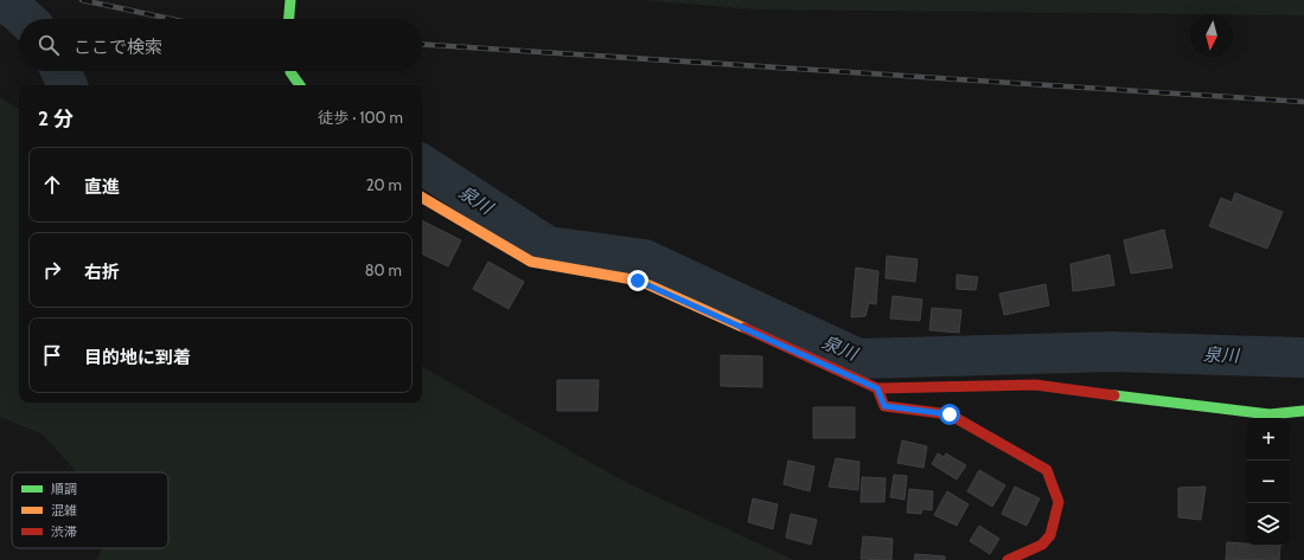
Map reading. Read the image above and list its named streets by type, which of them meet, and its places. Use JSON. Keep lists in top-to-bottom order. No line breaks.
{"water":["泉川"],"legend":["順調","混雑","渋滞"],"north":"bottom","page":{"search":"ここで検索","heading":["2 分","徒歩 · 100 m"],"list":[["直進","20 m"],["右折","80 m"],"目的地に到着"],"map_buttons":["+","−"]}}
